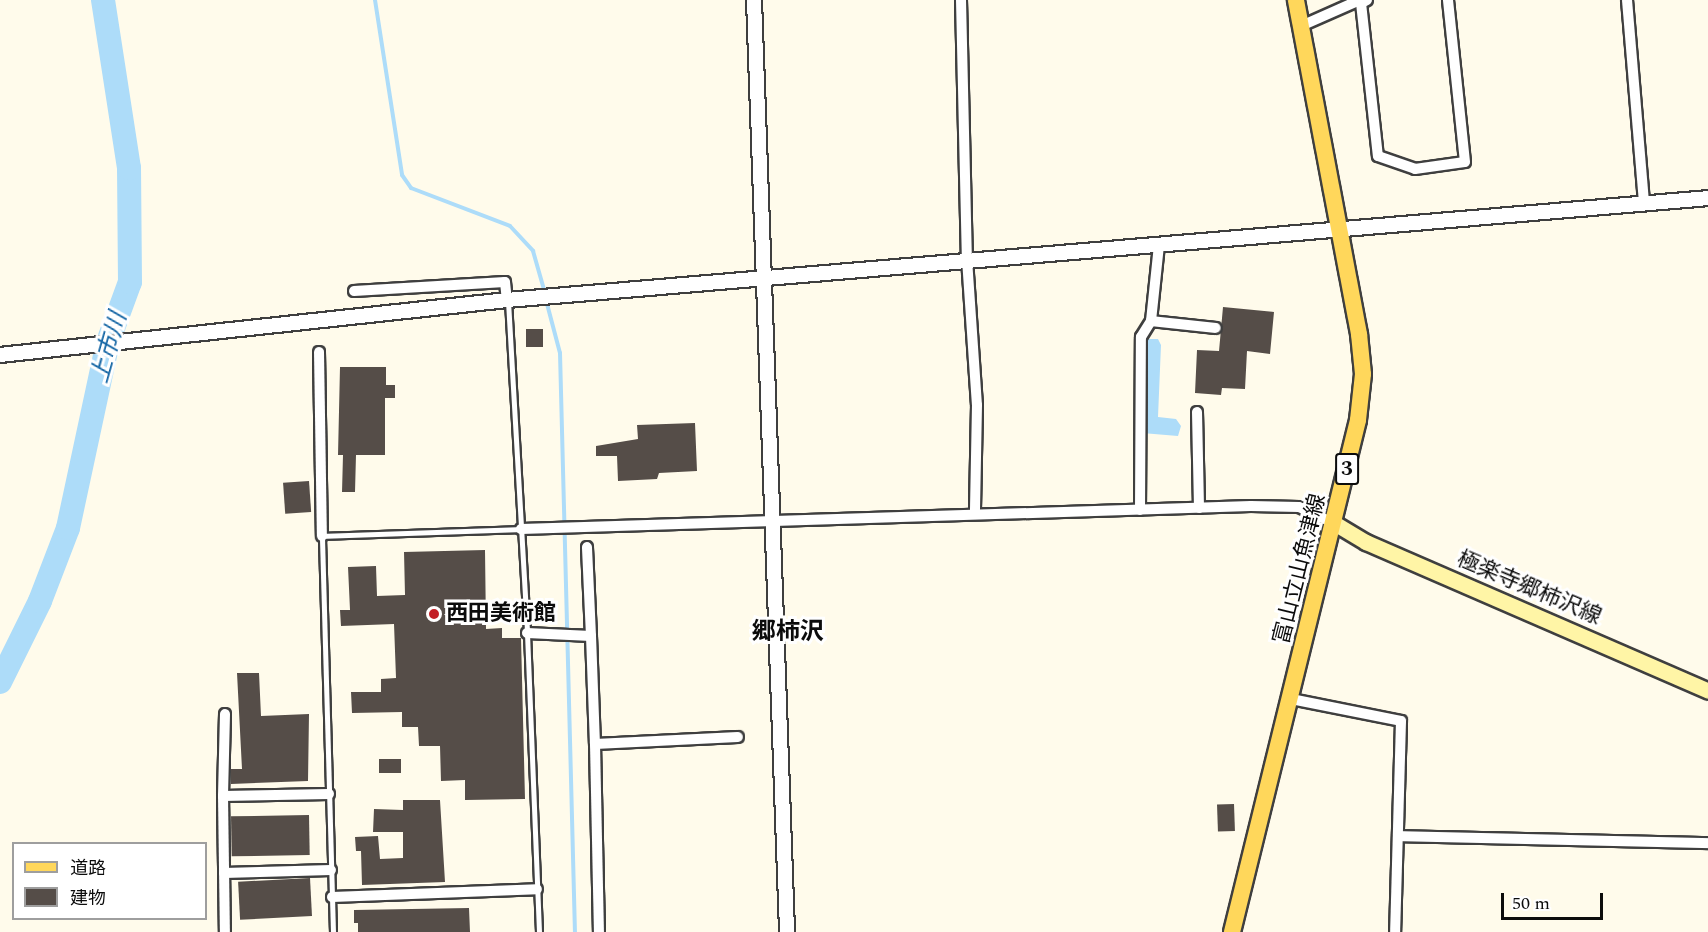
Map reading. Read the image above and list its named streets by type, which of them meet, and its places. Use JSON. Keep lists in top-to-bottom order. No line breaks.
{"streets":{"main road":["3","富山立山魚津線","極楽寺郷柿沢線"]},"crossings":[["富山立山魚津線","極楽寺郷柿沢線"]],"districts":["郷柿沢"],"water":["上市川"],"places":["西田美術館"],"legend":["道路","建物"],"scale_bar":"50 m"}
